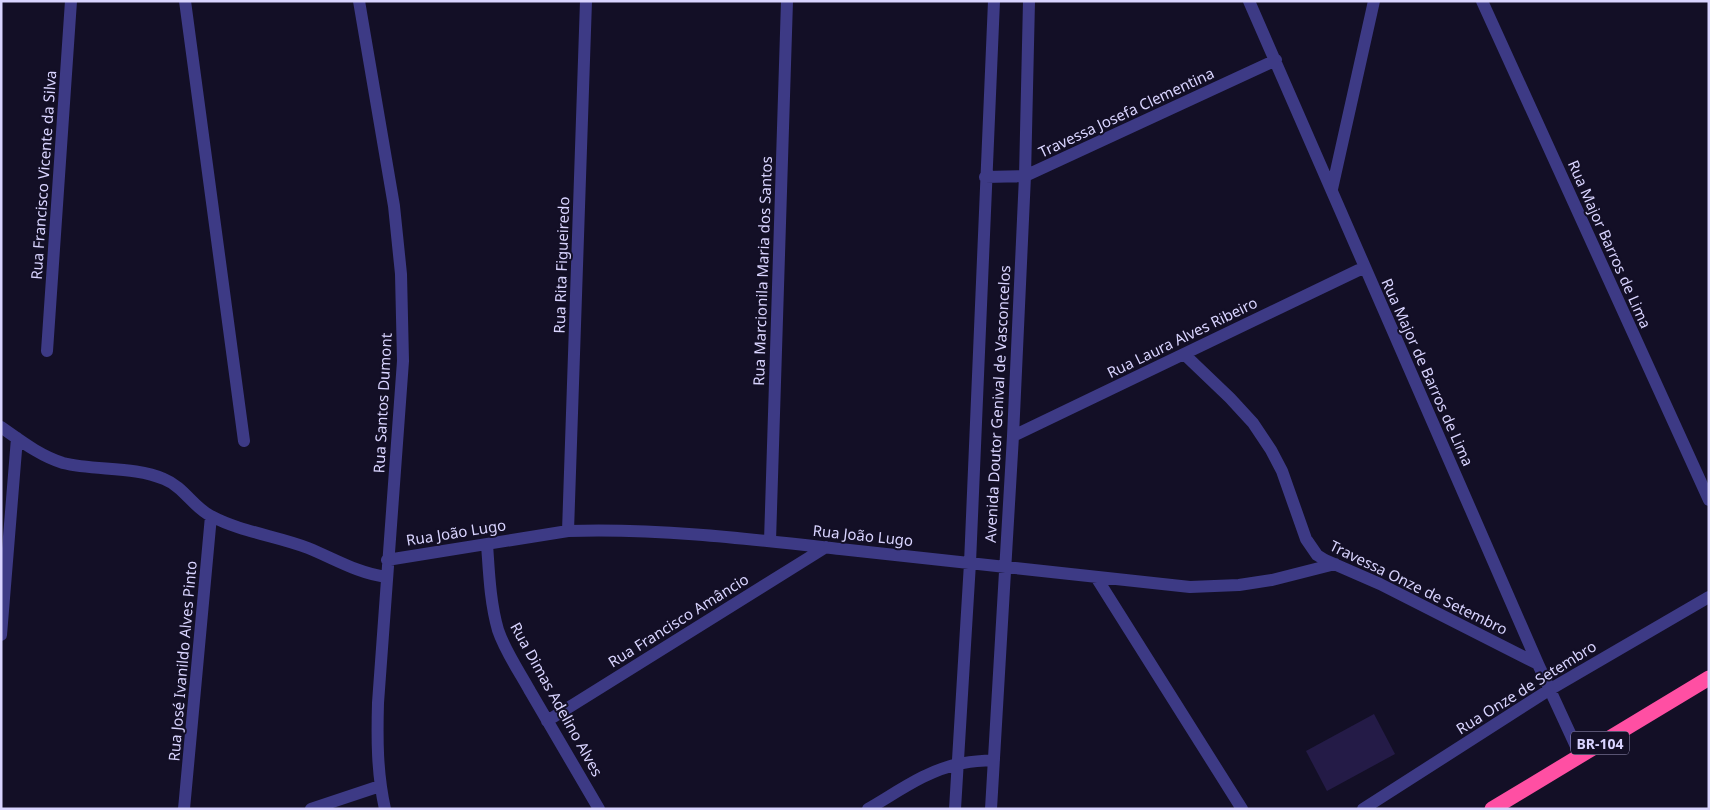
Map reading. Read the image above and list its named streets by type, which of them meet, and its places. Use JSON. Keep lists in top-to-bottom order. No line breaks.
{"streets":{"highway":["BR-104"],"street":["Travessa Josefa Clementina","Rua Francisco Vicente da Silva","Rua Major Barros de Lima","Rua Rita Figueiredo","Rua Marcionila Maria dos Santos","Rua Laura Alves Ribeiro","Rua Major de Barros de Lima","Rua Santos Dumont","Avenida Doutor Genival de Vasconcelos","Rua João Lugo","Travessa Onze de Setembro","Rua Francisco Amâncio","Rua José Ivanildo Alves Pinto","Rua Onze de Setembro","Rua Dimas Adelino Alves"]},"crossings":[["Travessa Josefa Clementina","Rua Major de Barros de Lima"],["Travessa Josefa Clementina","Avenida Doutor Genival de Vasconcelos"],["Rua Rita Figueiredo","Rua João Lugo"],["Rua Marcionila Maria dos Santos","Rua João Lugo"],["Rua Laura Alves Ribeiro","Rua Major de Barros de Lima"],["Rua Laura Alves Ribeiro","Avenida Doutor Genival de Vasconcelos"],["Rua Laura Alves Ribeiro","Travessa Onze de Setembro"],["Rua Major de Barros de Lima","Travessa Onze de Setembro"],["Rua Major de Barros de Lima","Rua Onze de Setembro"],["Rua Major de Barros de Lima","BR-104"],["Rua Santos Dumont","Rua João Lugo"],["Avenida Doutor Genival de Vasconcelos","Rua João Lugo"],["Rua João Lugo","Travessa Onze de Setembro"],["Rua João Lugo","Rua Francisco Amâncio"],["Rua João Lugo","Rua Dimas Adelino Alves"],["Rua Francisco Amâncio","Rua Dimas Adelino Alves"]]}
